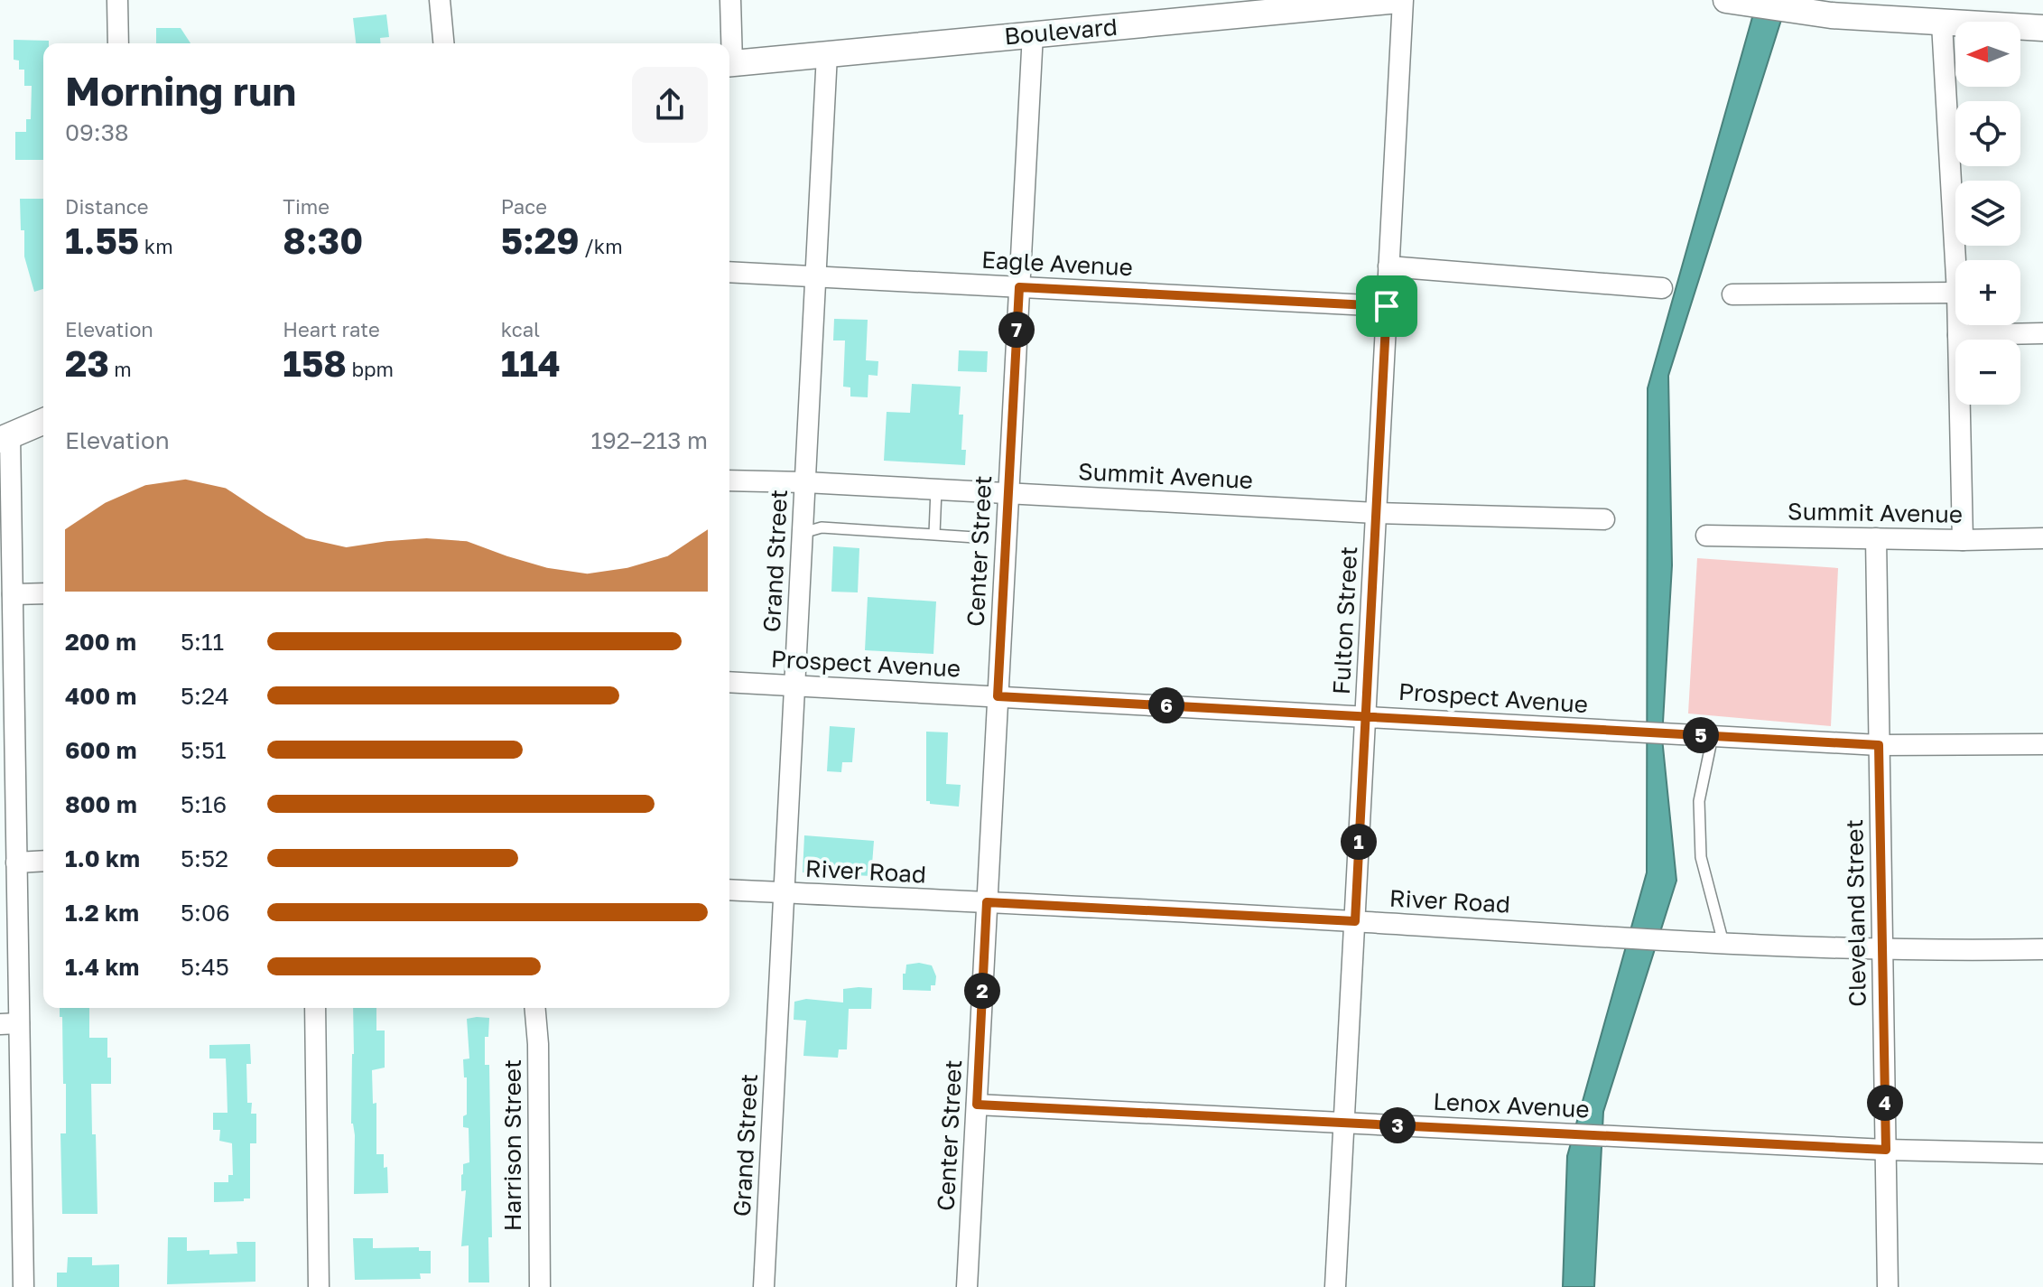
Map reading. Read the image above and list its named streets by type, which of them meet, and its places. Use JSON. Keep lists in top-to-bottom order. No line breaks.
{"streets":{"street":["Boulevard","Eagle Avenue","Summit Avenue","Center Street","Grand Street","Fulton Street","Prospect Avenue","River Road","Cleveland Street","Lenox Avenue","Harrison Street"]},"crossings":[["Boulevard","Center Street"],["Boulevard","Grand Street"],["Boulevard","Fulton Street"],["Eagle Avenue","Center Street"],["Eagle Avenue","Grand Street"],["Eagle Avenue","Fulton Street"],["Summit Avenue","Center Street"],["Summit Avenue","Grand Street"],["Summit Avenue","Fulton Street"],["Summit Avenue","Cleveland Street"],["Center Street","Prospect Avenue"],["Center Street","River Road"],["Center Street","Lenox Avenue"],["Grand Street","Prospect Avenue"],["Grand Street","River Road"],["Fulton Street","Prospect Avenue"],["Fulton Street","River Road"],["Fulton Street","Lenox Avenue"],["Prospect Avenue","Cleveland Street"],["River Road","Cleveland Street"],["Cleveland Street","Lenox Avenue"]],"north":"left","page":{"map_buttons":["+","−"],"heading":["Morning run","09:38"],"stats":[["Distance","1.55 km"],["Time","8:30"],["Pace","5:29 /km"],["Elevation","23 m"],["Heart rate","158 bpm"],["kcal","114"]],"pins":["7","6","5","1","2","4","3"],"chart":["Elevation","192–213 m"],"list":[{"name":"200 m","note":"5:11"},{"name":"400 m","note":"5:24"},{"name":"600 m","note":"5:51"},{"name":"800 m","note":"5:16"},{"name":"1.0 km","note":"5:52"},{"name":"1.2 km","note":"5:06"},{"name":"1.4 km","note":"5:45"}]}}
